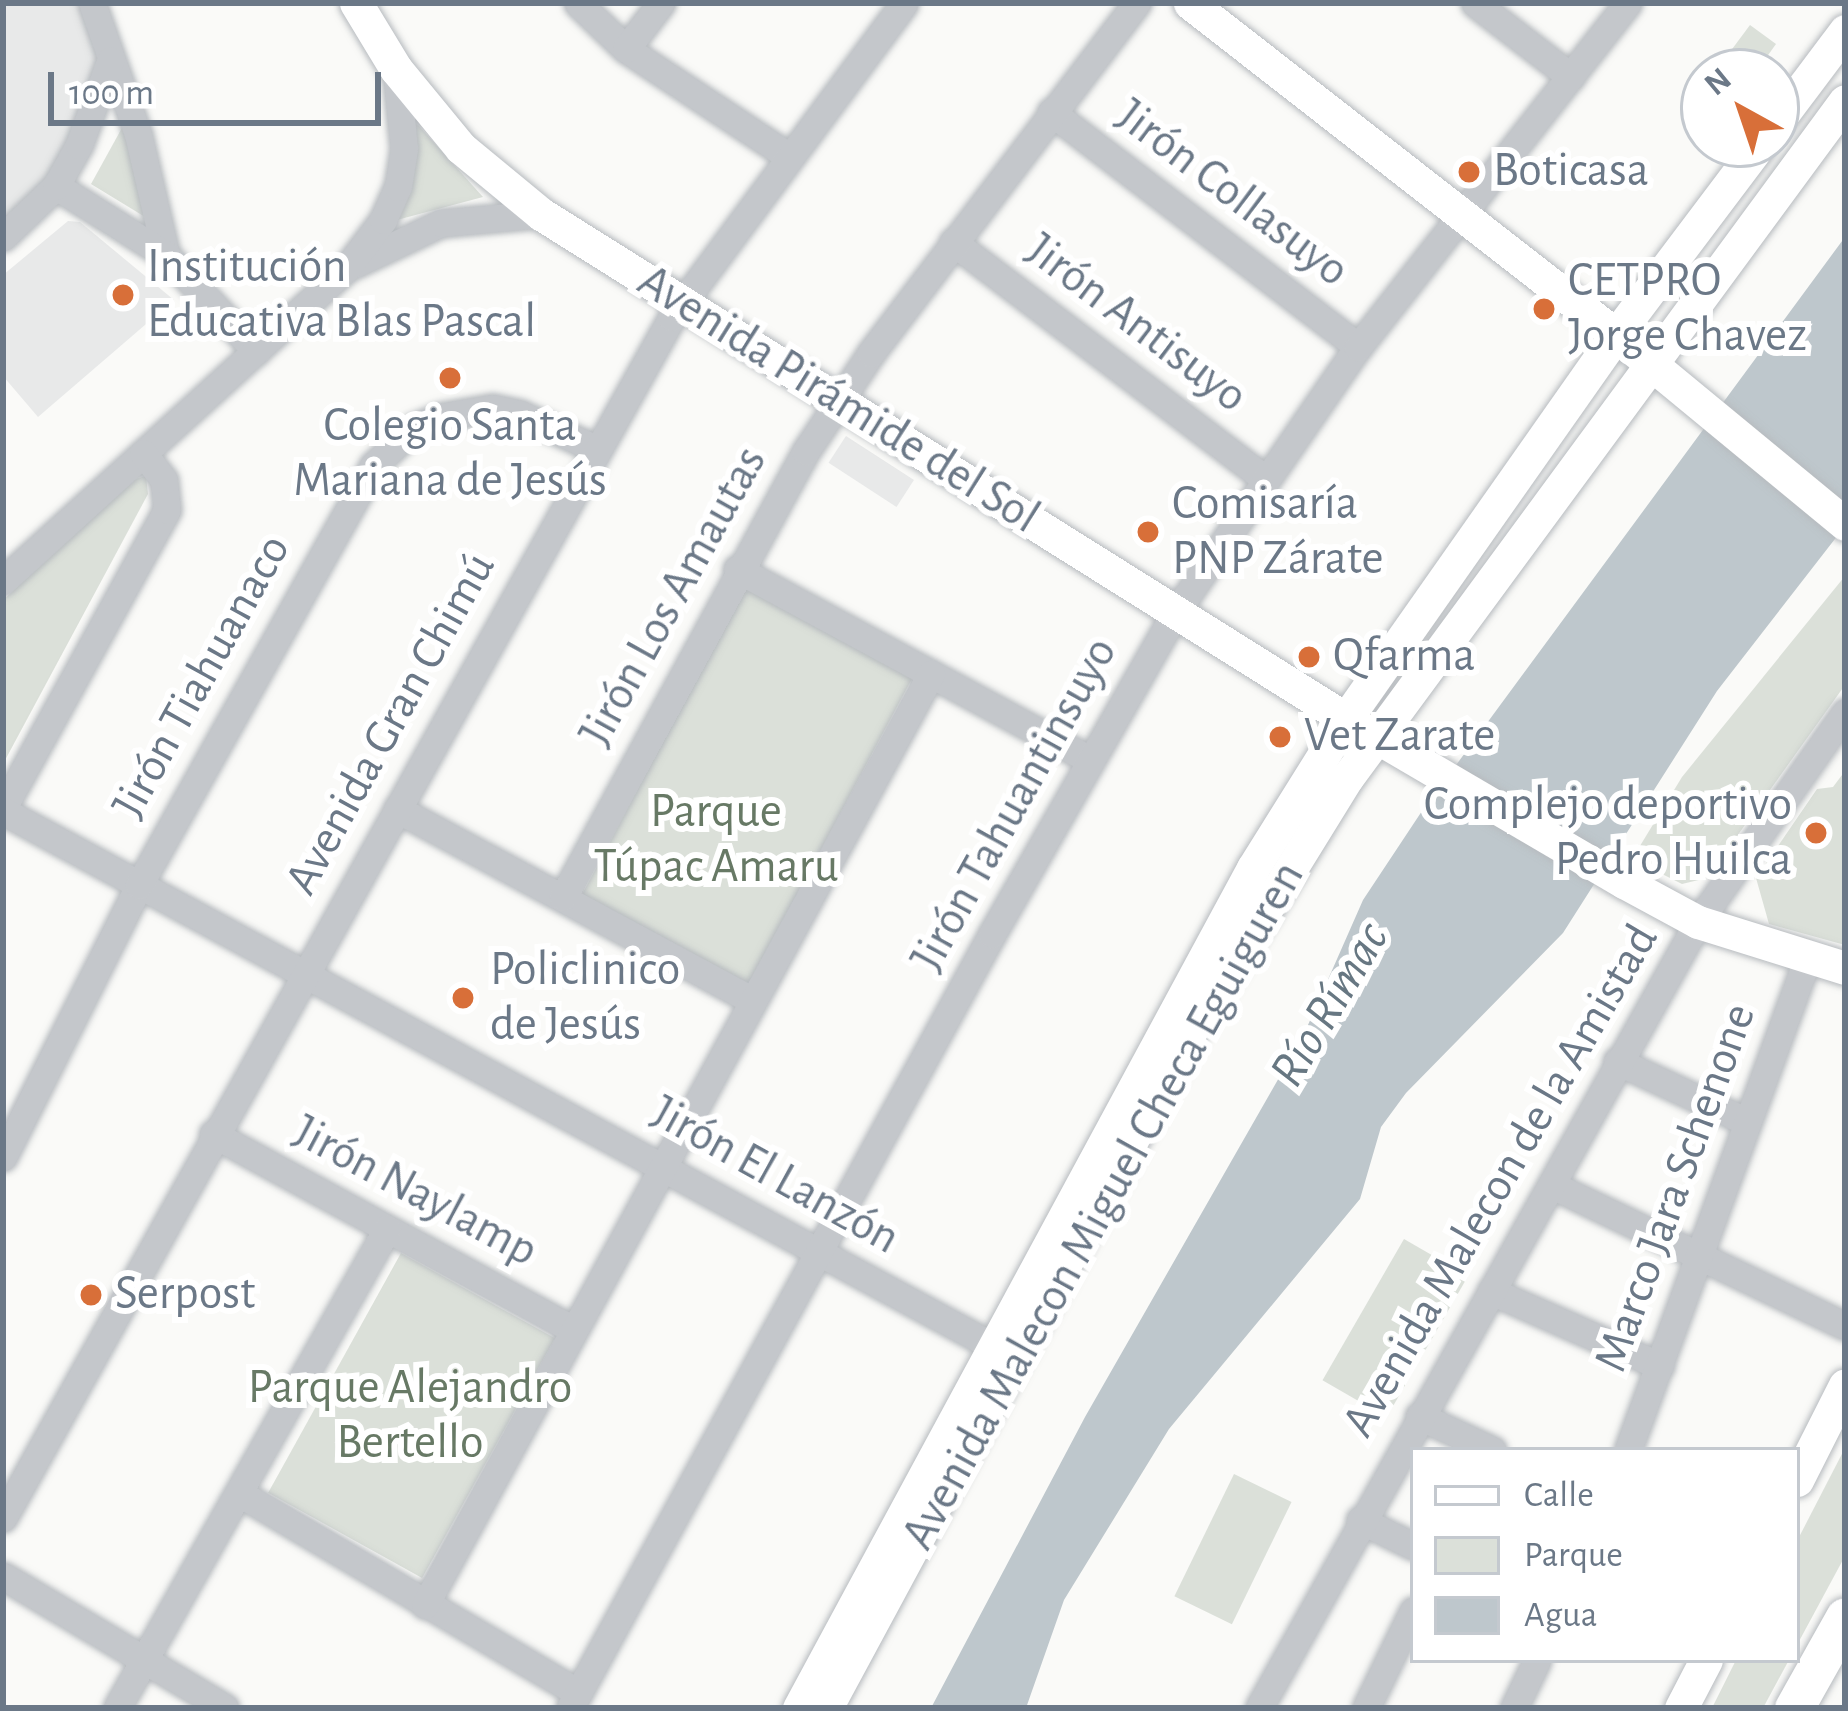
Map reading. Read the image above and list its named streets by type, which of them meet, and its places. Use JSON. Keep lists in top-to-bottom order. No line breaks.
{"streets":{"main road":["Avenida Pirámide del Sol","Avenida Malecon Miguel Checa Eguiguren"],"street":["Jirón Collasuyo","Jirón Antisuyo","Jirón Los Amautas","Jirón Tiahuanaco","Avenida Gran Chimú","Jirón Tahuantinsuyo","Jirón El Lanzón","Avenida Malecon de la Amistad","Marco Jara Schenone","Jirón Naylamp"]},"crossings":[["Jirón Collasuyo","Jirón Los Amautas"],["Jirón Collasuyo","Jirón Tahuantinsuyo"],["Jirón Antisuyo","Jirón Los Amautas"],["Jirón Antisuyo","Jirón Tahuantinsuyo"],["Avenida Pirámide del Sol","Jirón Los Amautas"],["Avenida Pirámide del Sol","Avenida Gran Chimú"],["Avenida Pirámide del Sol","Jirón Tahuantinsuyo"],["Avenida Pirámide del Sol","Avenida Malecon de la Amistad"],["Avenida Pirámide del Sol","Marco Jara Schenone"],["Avenida Pirámide del Sol","Avenida Malecon Miguel Checa Eguiguren"],["Jirón Tiahuanaco","Avenida Gran Chimú"],["Jirón Tiahuanaco","Jirón El Lanzón"],["Avenida Gran Chimú","Jirón El Lanzón"],["Avenida Gran Chimú","Jirón Naylamp"],["Jirón Tahuantinsuyo","Jirón El Lanzón"],["Jirón El Lanzón","Avenida Malecon Miguel Checa Eguiguren"]],"water":["Río Rímac"],"parks":["Parque Túpac Amaru","Parque Alejandro Bertello"],"places":["Boticasa","Institución Educativa Blas Pascal","CETPRO Jorge Chavez","Colegio Santa Mariana de Jesús","Comisaría PNP Zárate","Qfarma","Vet Zarate","Complejo deportivo Pedro Huilca","Policlinico de Jesús","Serpost"],"legend":["Calle","Parque","Agua"],"scale_bar":"100 m","north":"top left"}
